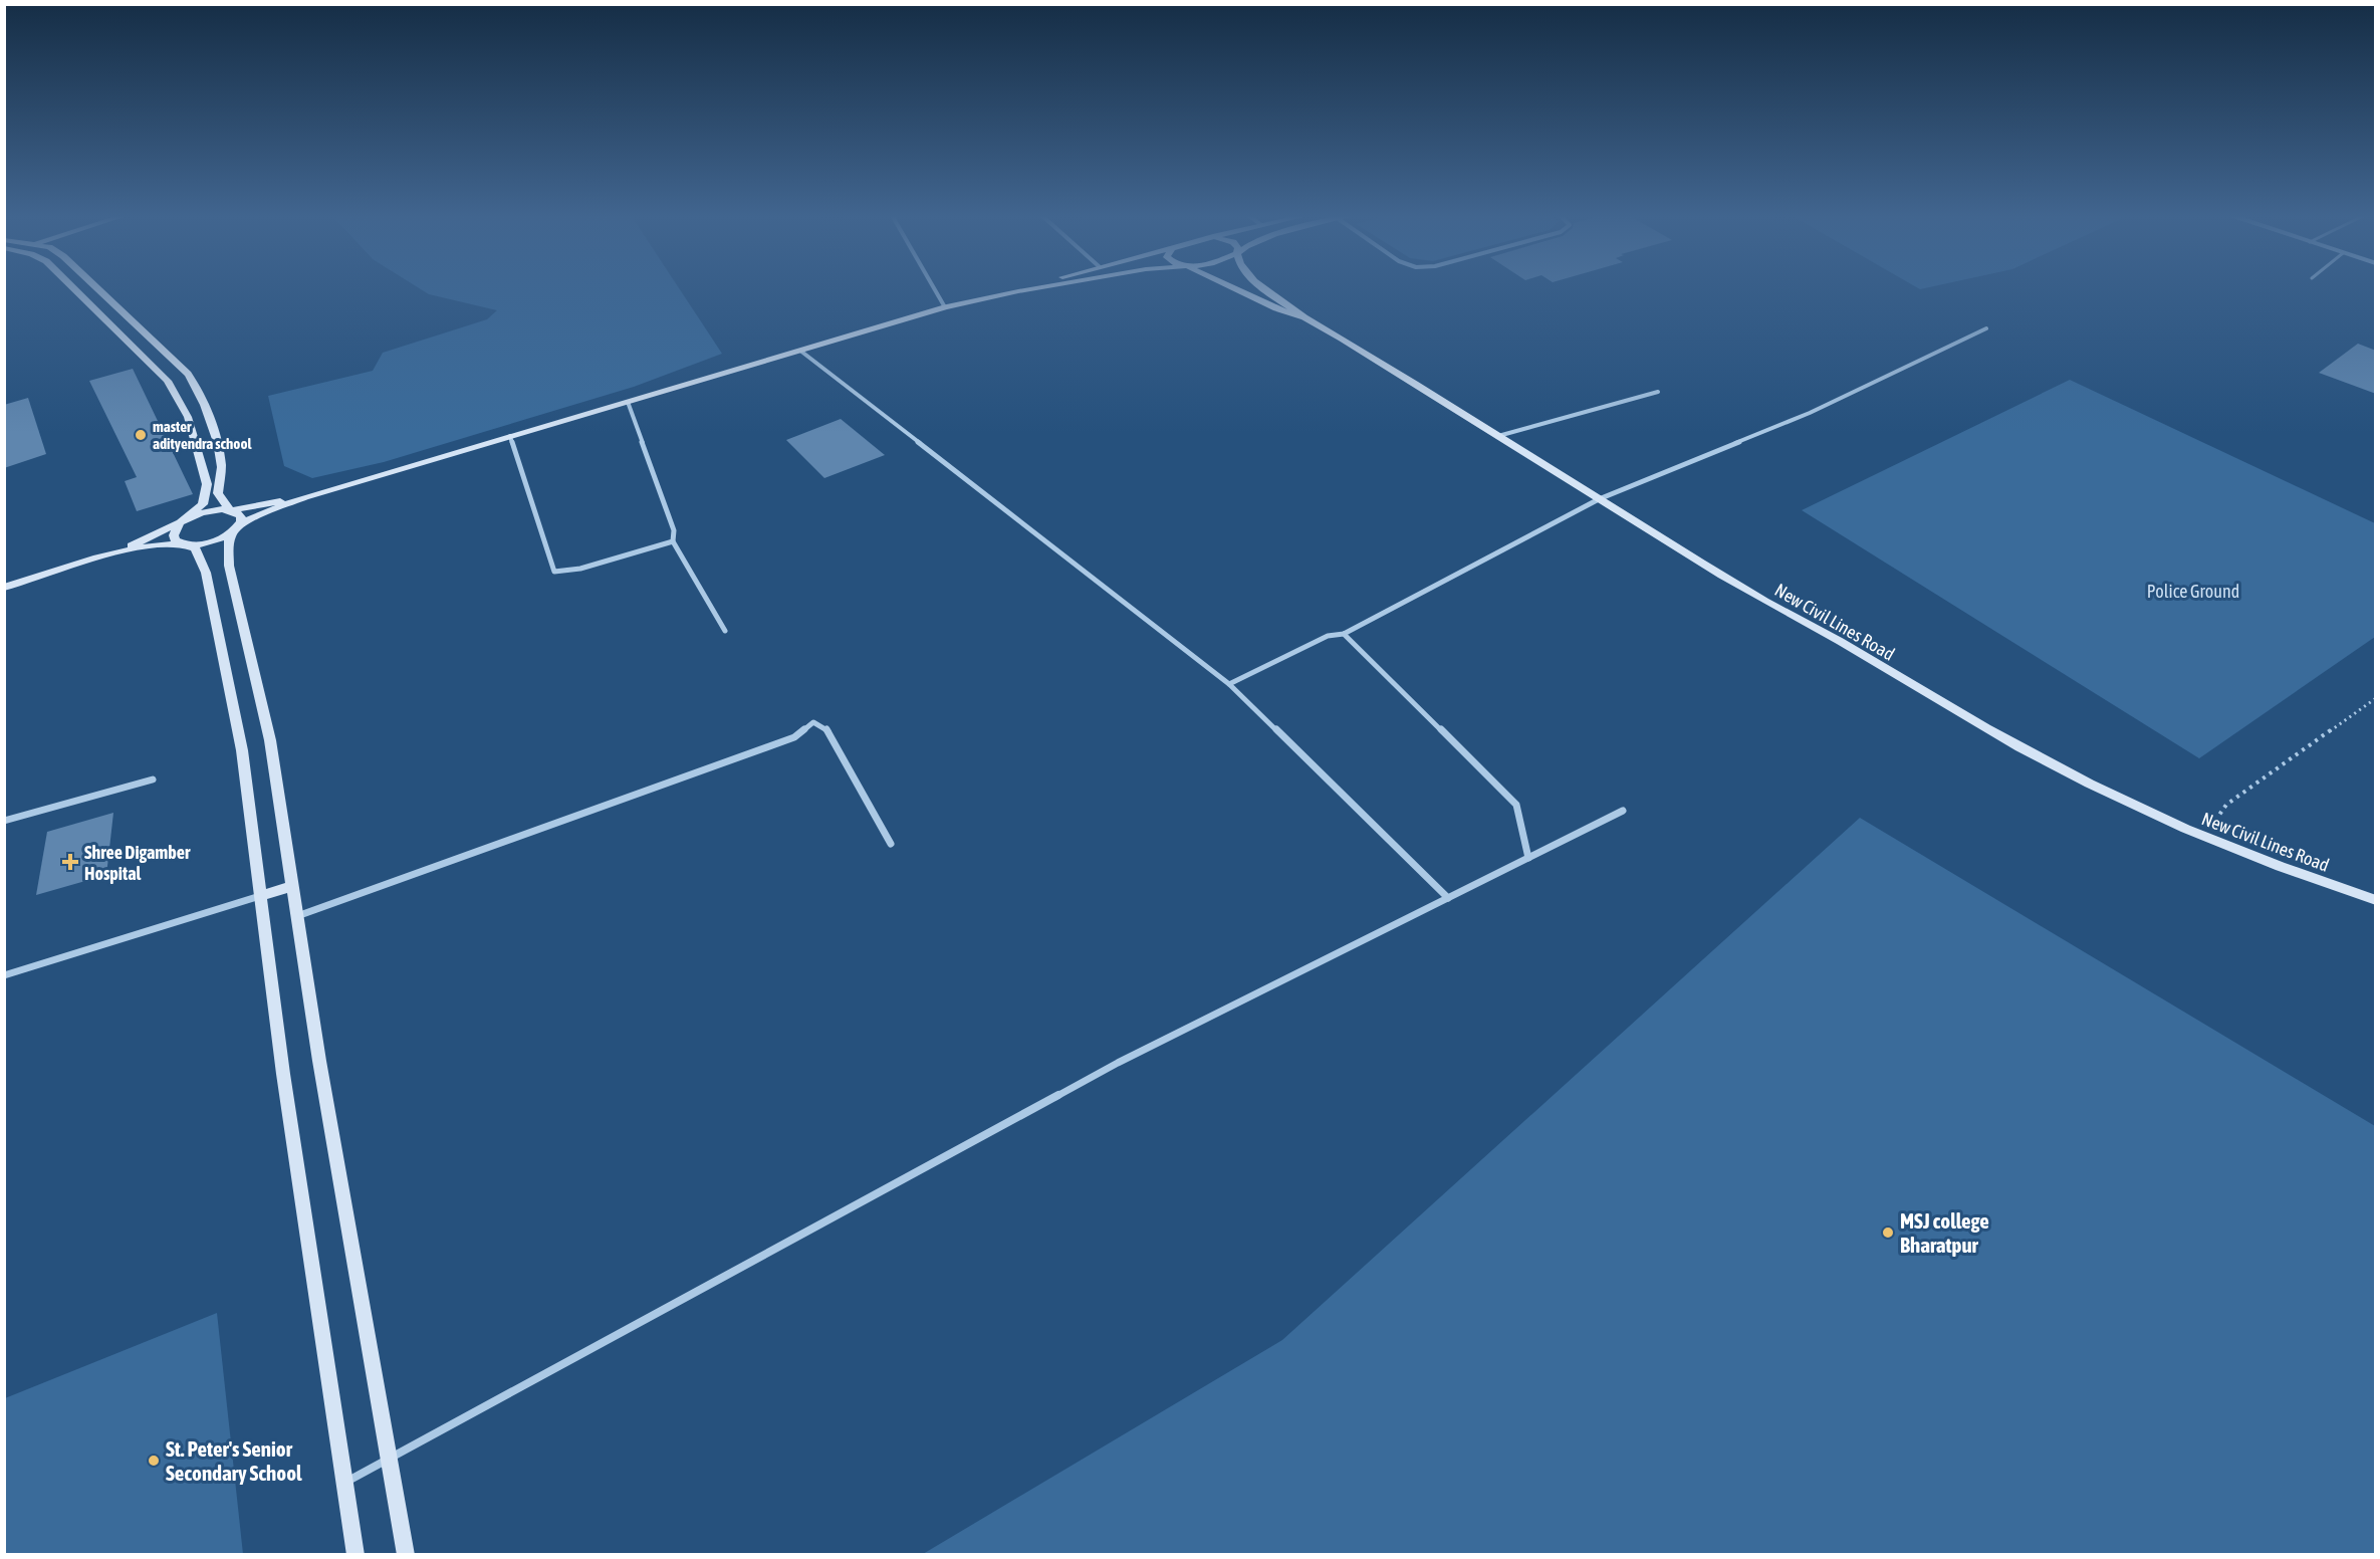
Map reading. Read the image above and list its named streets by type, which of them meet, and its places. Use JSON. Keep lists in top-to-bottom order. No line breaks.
{"streets":{"main road":["New Civil Lines Road"]},"parks":["Police Ground"],"places":{"other":["master adityendra school","MSJ college Bharatpur","St. Peter's Senior Secondary School"],"health":["Shree Digamber Hospital"]}}
